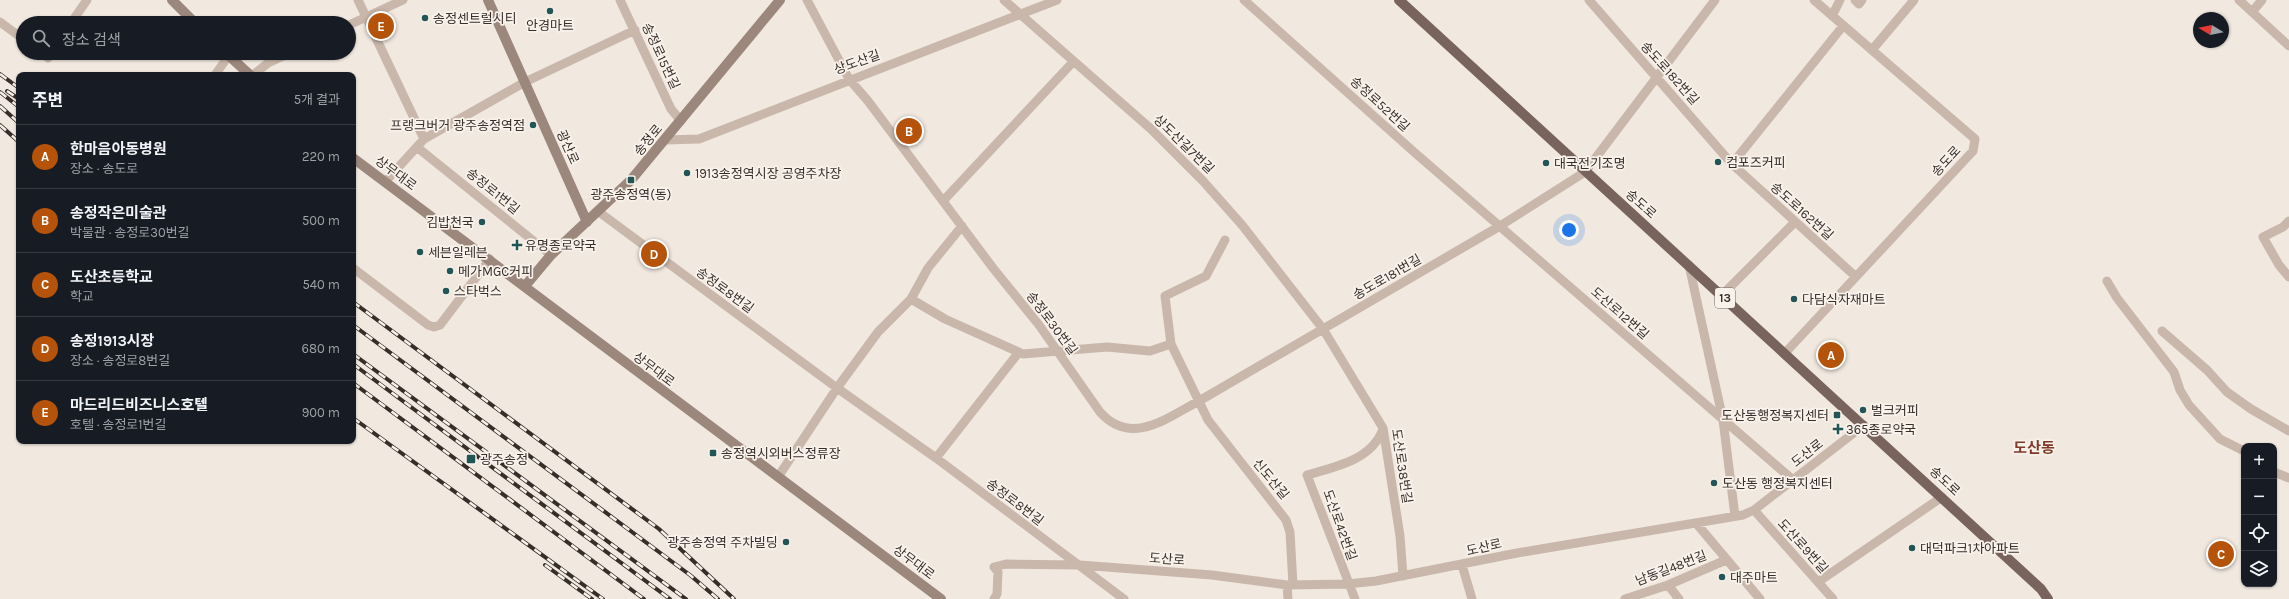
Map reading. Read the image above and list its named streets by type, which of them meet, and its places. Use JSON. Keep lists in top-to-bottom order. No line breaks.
{"streets":{"main road":["송정로","광산로","송도로","상무대로","13"],"street":["송정로15번길","상도산길","송도로182번길","송정로52번길","상도산길7번길","송정로1번길","송도로162번길","송도로181번길","송정로8번길","도산로12번길","송정로30번길","도산로","도산로38번길","신도산길","도산로42번길","도산로9번길","남동길48번길"]},"crossings":[["송정로15번길","송정로"],["상도산길","송정로"],["상도산길","상도산길7번길"],["상도산길","송정로30번길"],["송도로182번길","송도로162번길"],["송정로52번길","송도로181번길"],["송정로52번길","도산로12번길"],["송정로","광산로"],["송정로","상무대로"],["송정로","송정로1번길"],["송정로","송정로8번길"],["상도산길7번길","송도로181번길"],["상도산길7번길","도산로38번길"],["송도로","송도로162번길"],["송도로","송도로181번길"],["송도로","도산로"],["송도로181번길","도산로12번길"],["송도로181번길","송정로30번길"],["송도로181번길","도산로38번길"],["송도로181번길","신도산길"],["송정로8번길","도산로"],["도산로12번길","도산로"],["도산로","도산로38번길"],["도산로","신도산길"],["도산로","도산로42번길"],["도산로","도산로9번길"],["도산로38번길","도산로42번길"]],"districts":["도산동"],"places":{"other":["안경마트","송정센트럴시티","프랭크버거 광주송정역점","컴포즈커피","대국전기조명","1913송정역시장 공영주차장","김밥천국","세븐일레븐","메가MGC커피","스타벅스","다담식자재마트","벌크커피","도산동 행정복지센터","광주송정역 주차빌딩","대덕파크1차아파트","대주마트"],"transit":["광주송정역(동)","도산동행정복지센터","송정역시외버스정류장","광주송정"],"health":["유명종로약국","365종로약국"]},"north":"left","page":{"pins":["E","B","D","A","C"],"search":"장소 검색","heading":["주변","5개 결과"],"list":[{"mark":"A","name":"한마음아동병원","note":"장소 · 송도로","value":"220 m"},{"mark":"B","name":"송정작은미술관","note":"박물관 · 송정로30번길","value":"500 m"},{"mark":"C","name":"도산초등학교","note":"학교","value":"540 m"},{"mark":"D","name":"송정1913시장","note":"장소 · 송정로8번길","value":"680 m"},{"mark":"E","name":"마드리드비즈니스호텔","note":"호텔 · 송정로1번길","value":"900 m"}],"map_buttons":["+","−"]}}
